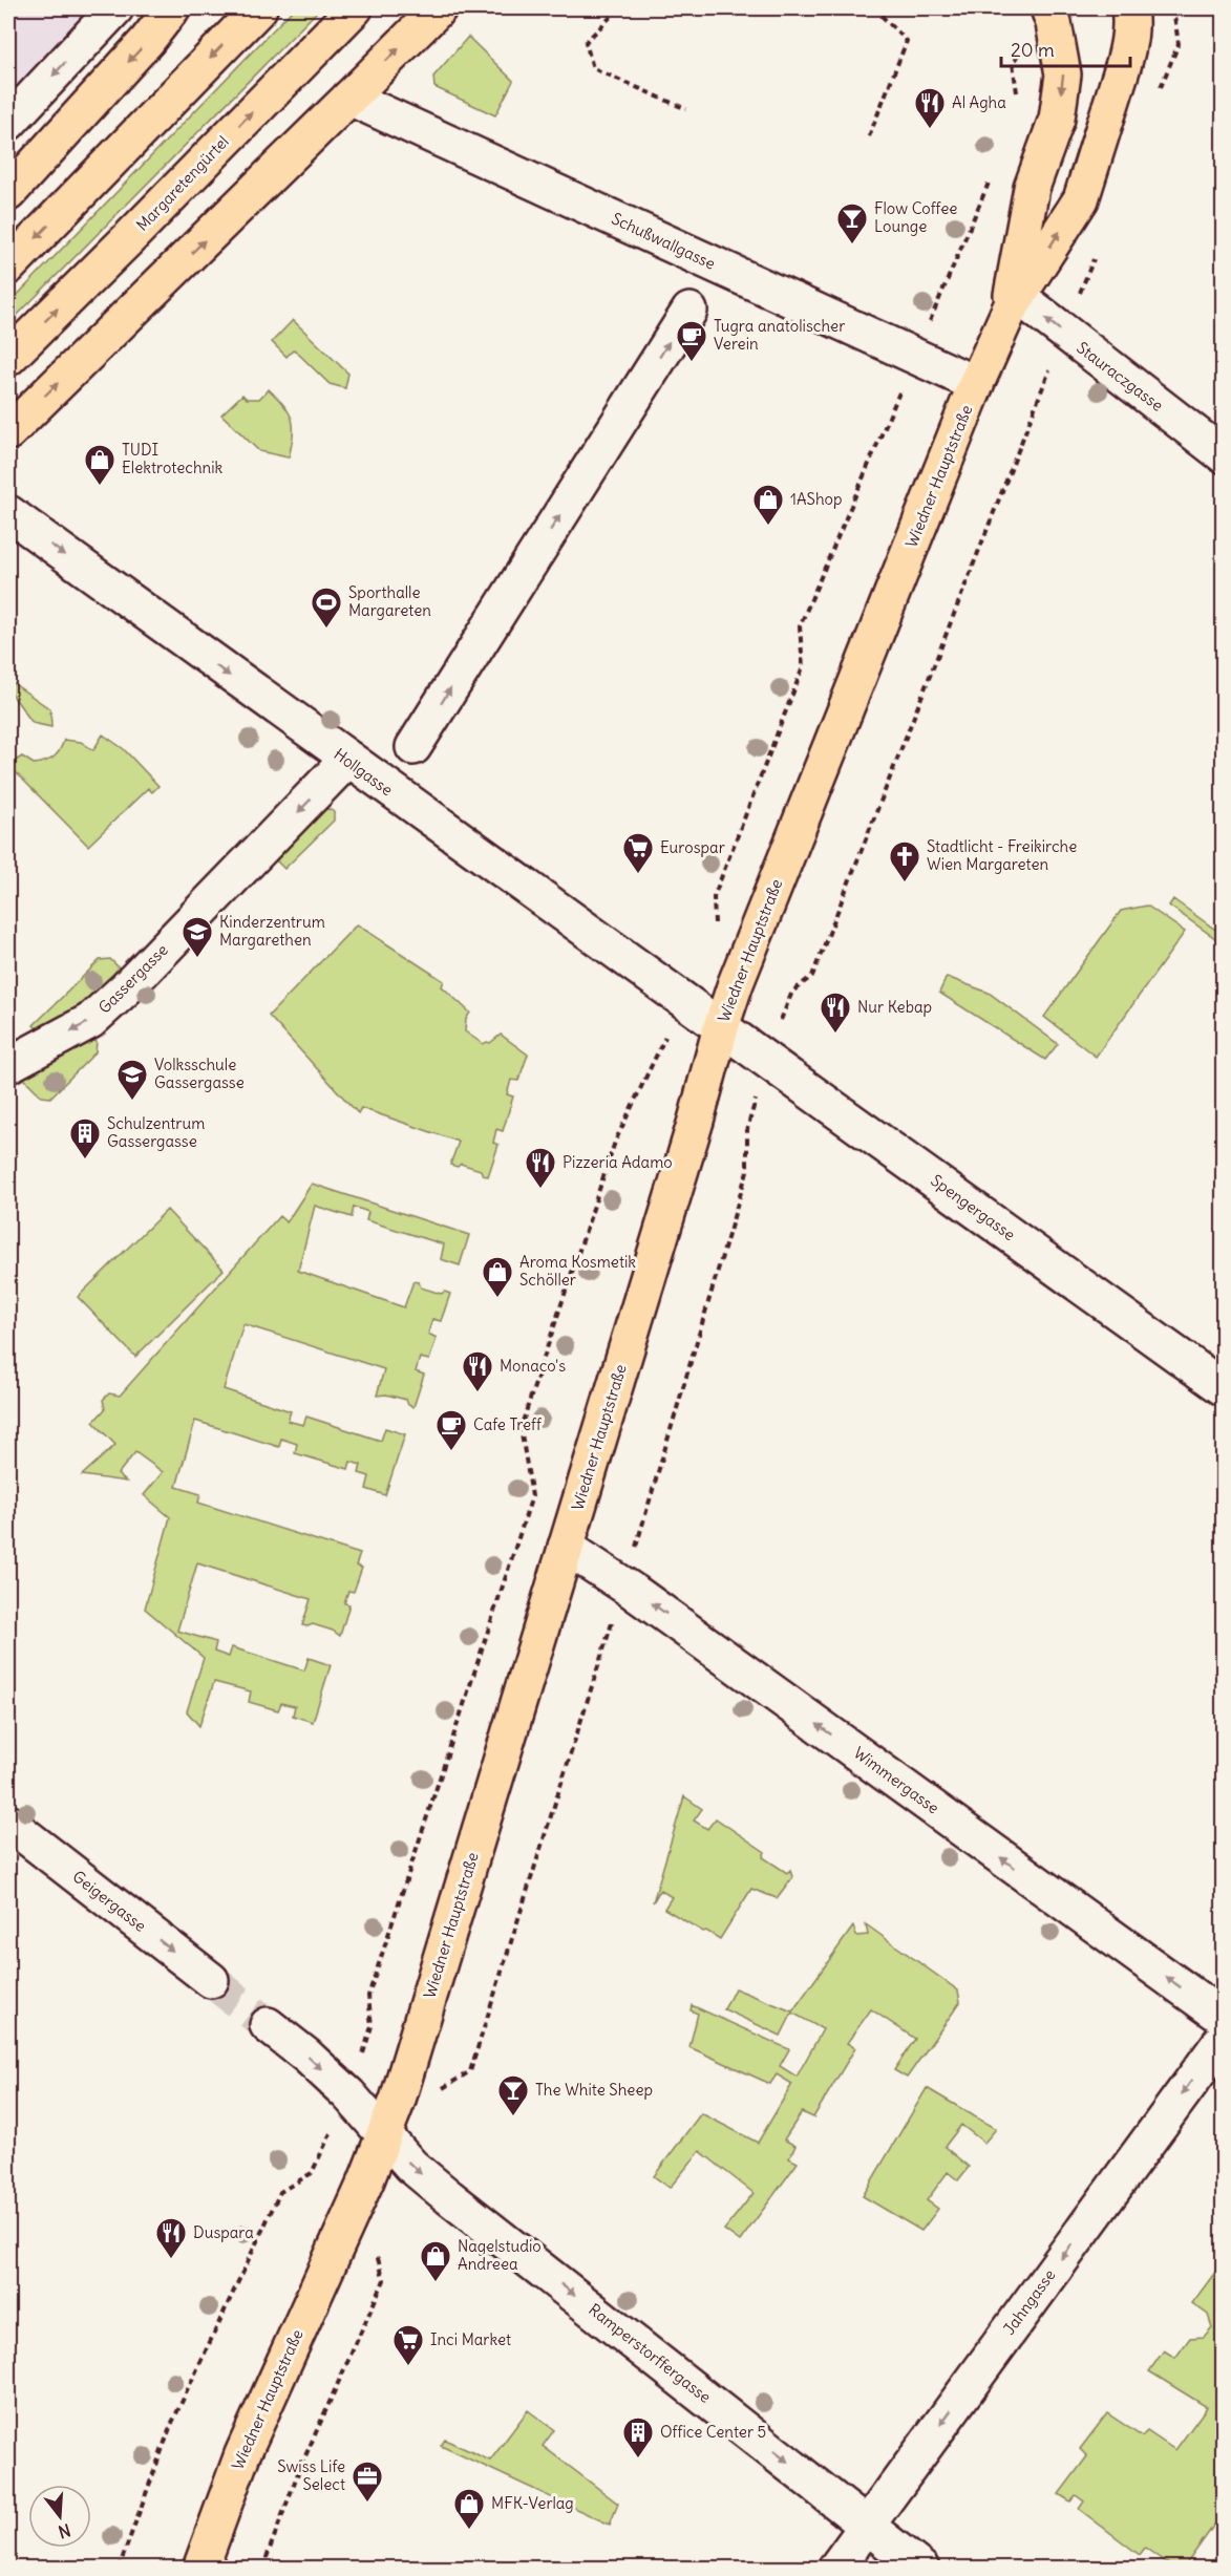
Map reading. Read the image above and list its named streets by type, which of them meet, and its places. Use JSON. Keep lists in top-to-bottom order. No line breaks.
{"streets":{"main road":["Margaretengürtel","Wiedner Hauptstraße"],"street":["Schußwallgasse","Stauraczgasse","Hollgasse","Gassergasse","Spengergasse","Wimmergasse","Geigergasse","Jahngasse","Ramperstorffergasse"]},"crossings":[["Schußwallgasse","Wiedner Hauptstraße"],["Stauraczgasse","Wiedner Hauptstraße"],["Wiedner Hauptstraße","Hollgasse"],["Wiedner Hauptstraße","Spengergasse"],["Wiedner Hauptstraße","Wimmergasse"],["Wiedner Hauptstraße","Ramperstorffergasse"],["Hollgasse","Gassergasse"],["Hollgasse","Spengergasse"],["Jahngasse","Ramperstorffergasse"]],"one_way":["Hollgasse","Gassergasse","Wimmergasse","Geigergasse","Jahngasse","Ramperstorffergasse"],"places":{"restaurant":["Al Agha","Nur Kebap","Pizzeria Adamo","Monaco's","Duspara"],"bar":["Flow Coffee Lounge","The White Sheep"],"cafe":["Tugra anatolischer Verein","Cafe Treff"],"shop":["TUDI Elektrotechnik","1AShop","Aroma Kosmetik Schöller","Nagelstudio Andreea","MFK-Verlag"],"sports":["Sporthalle Margareten"],"supermarket":["Eurospar","Inci Market"],"church":["Stadtlicht - Freikirche Wien Margareten"],"school or university":["Kinderzentrum Margarethen","Volksschule Gassergasse"],"building":["Schulzentrum Gassergasse","Office Center 5"],"office":["Swiss Life Select"]},"scale_bar":"20 m","north":"bottom"}
